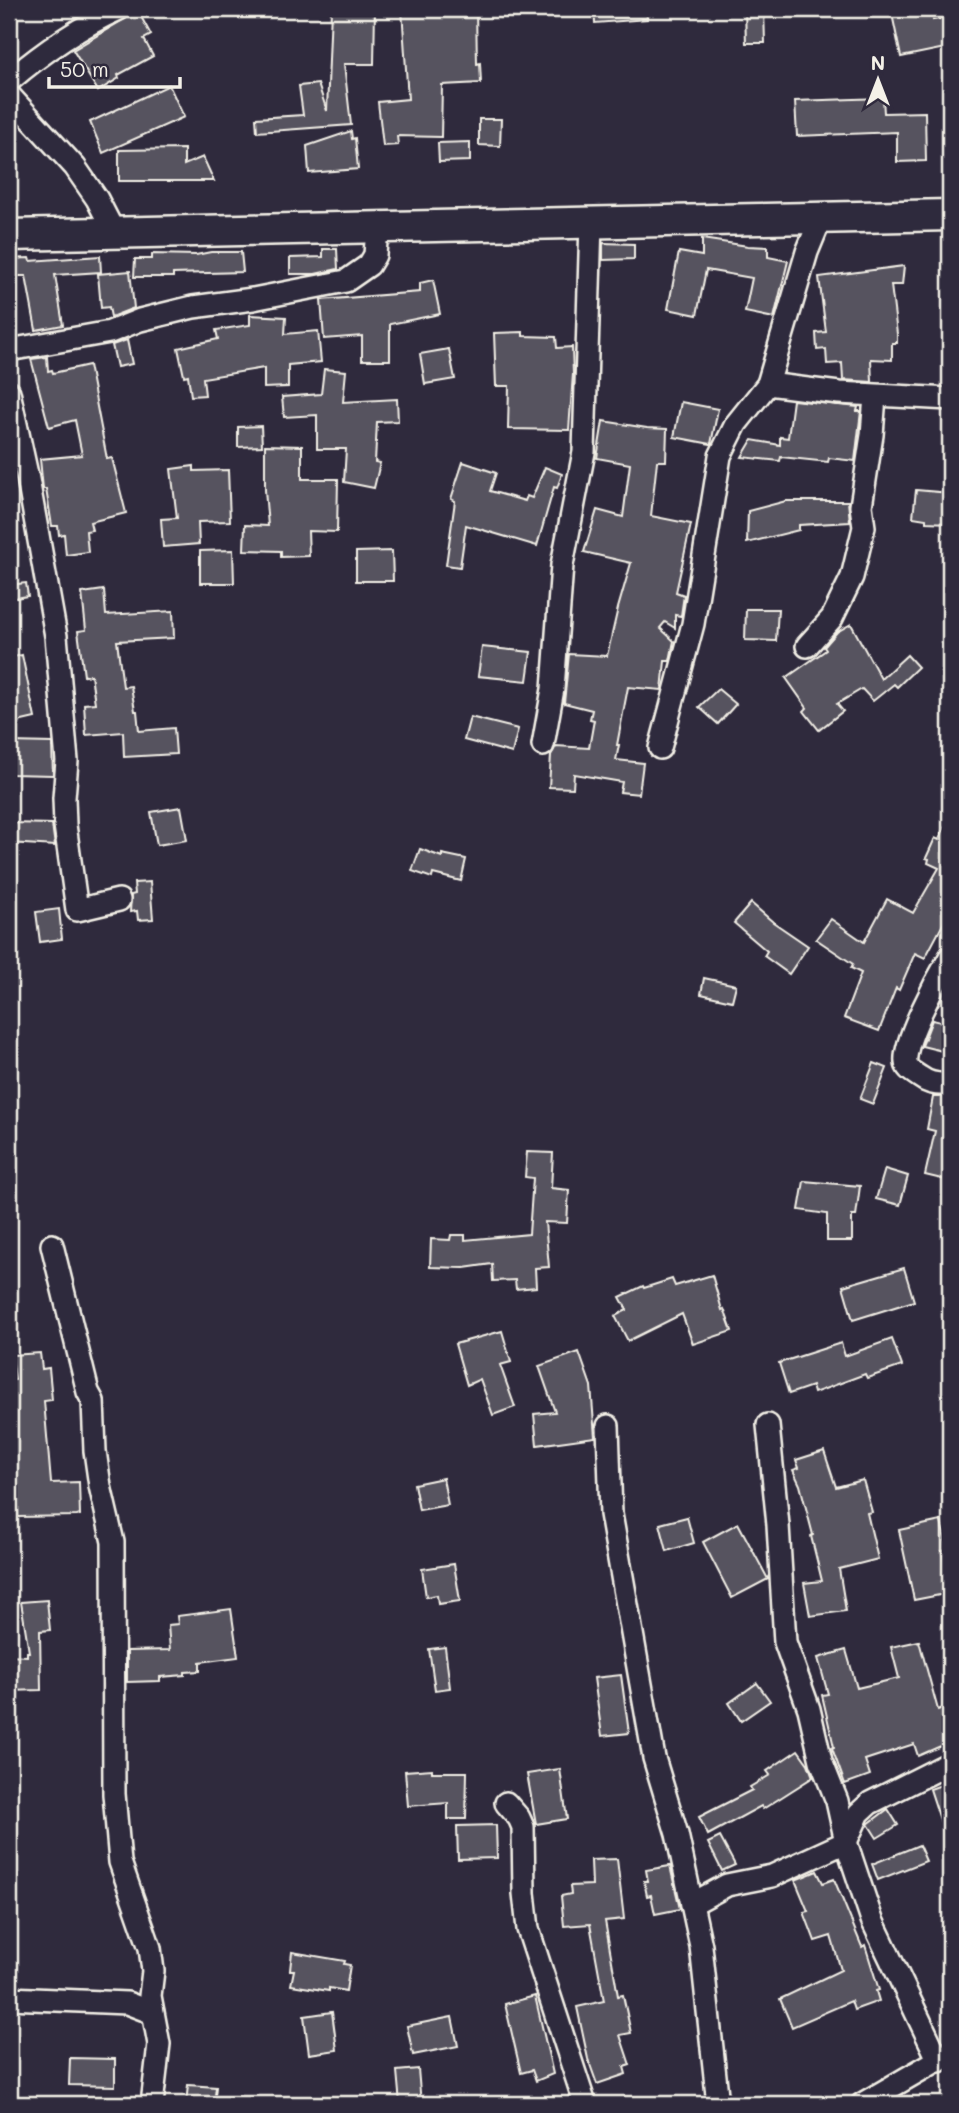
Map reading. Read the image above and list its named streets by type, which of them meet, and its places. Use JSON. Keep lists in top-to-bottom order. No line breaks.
{"scale_bar":"50 m","north":"top"}
